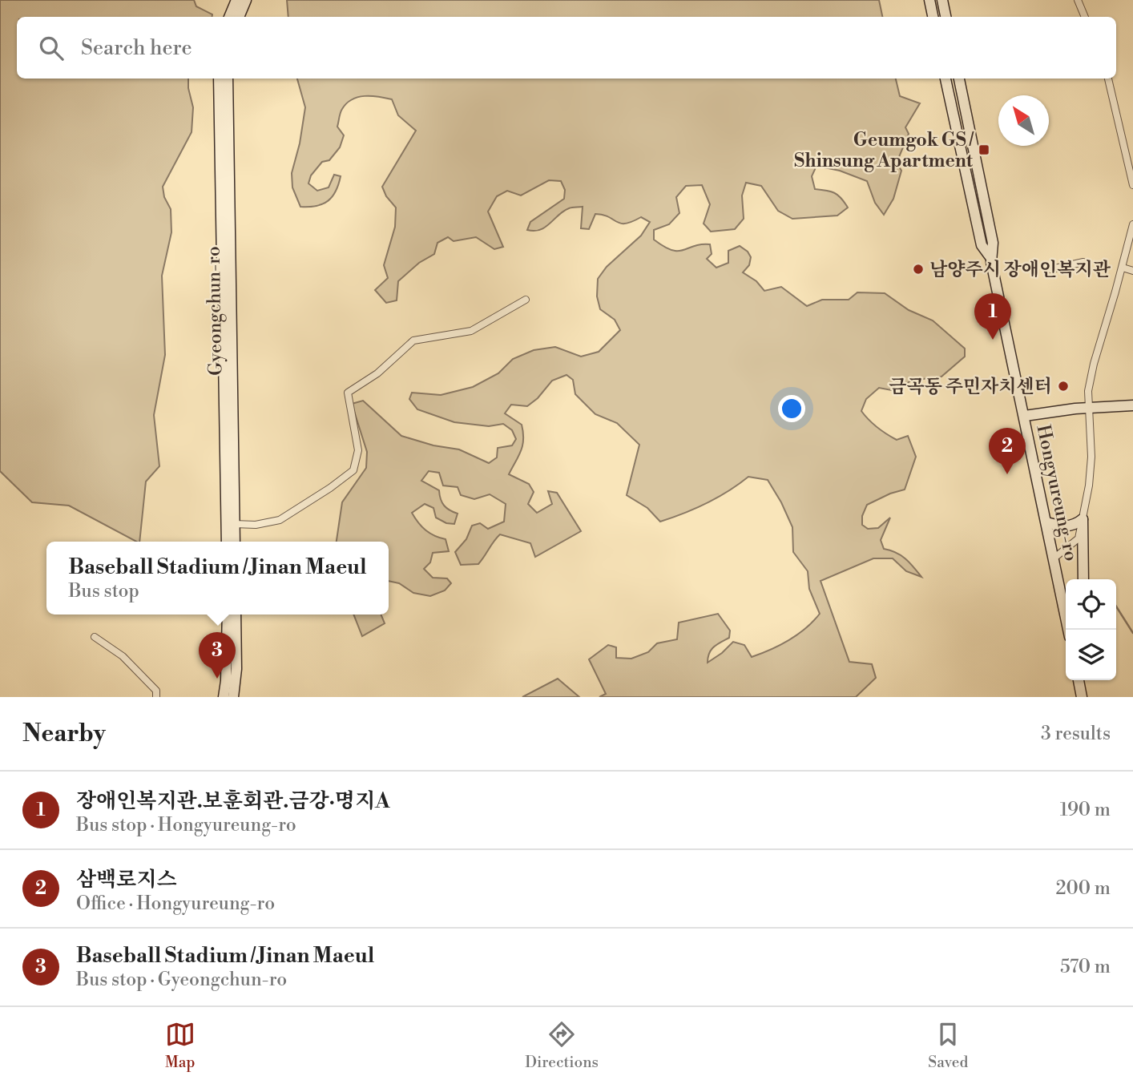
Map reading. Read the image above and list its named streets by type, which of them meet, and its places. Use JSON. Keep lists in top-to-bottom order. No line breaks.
{"streets":{"street":["Gyeongchun-ro","Hongyureung-ro"]},"places":{"transit":["Geumgok GS / Shinsung Apartment"],"other":["남양주시 장애인복지관","금곡동 주민자치센터"]},"north":"top left","page":{"search":"Search here","pins":["1","2","3"],"popup":["Baseball Stadium / Jinan Maeul","Bus stop"],"heading":["Nearby","3 results"],"list":[{"mark":"1","name":"장애인복지관.보훈회관.금강·명지A","note":"Bus stop · Hongyureung-ro","value":"190 m"},{"mark":"2","name":"삼백로지스","note":"Office · Hongyureung-ro","value":"200 m"},{"mark":"3","name":"Baseball Stadium / Jinan Maeul","note":"Bus stop · Gyeongchun-ro","value":"570 m"}],"nav":["Map","Directions","Saved"]}}
